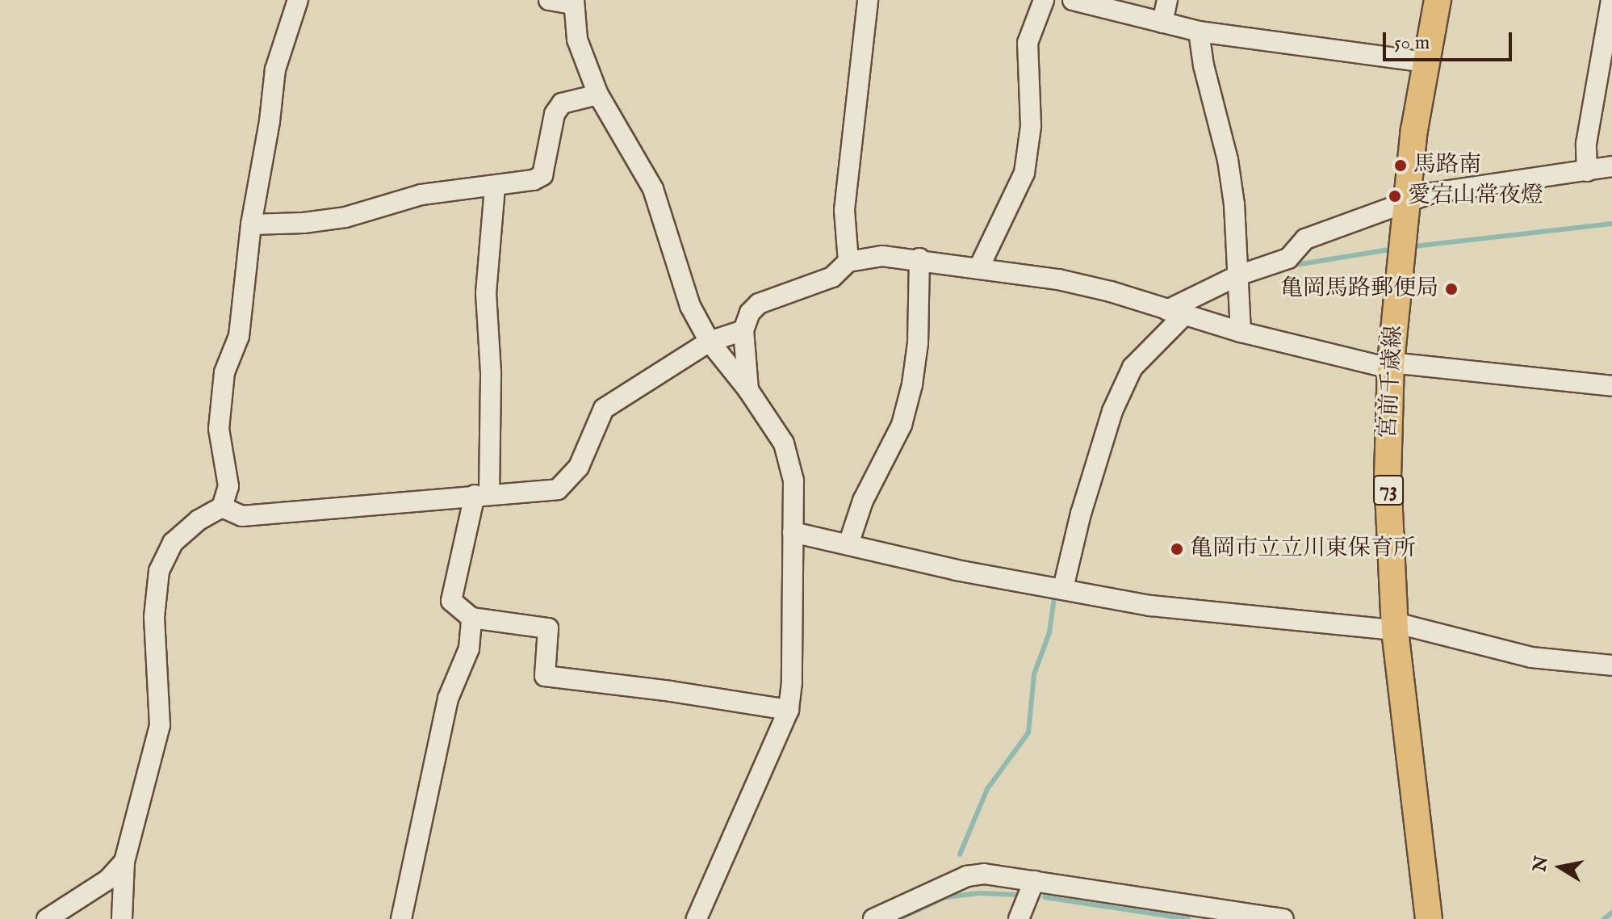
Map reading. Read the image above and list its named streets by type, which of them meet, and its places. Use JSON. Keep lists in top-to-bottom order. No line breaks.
{"streets":{"main road":["宮前千歳線","73"]},"places":["馬路南","愛宕山常夜燈","亀岡馬路郵便局","亀岡市立立川東保育所"],"scale_bar":"50 m","north":"left"}
